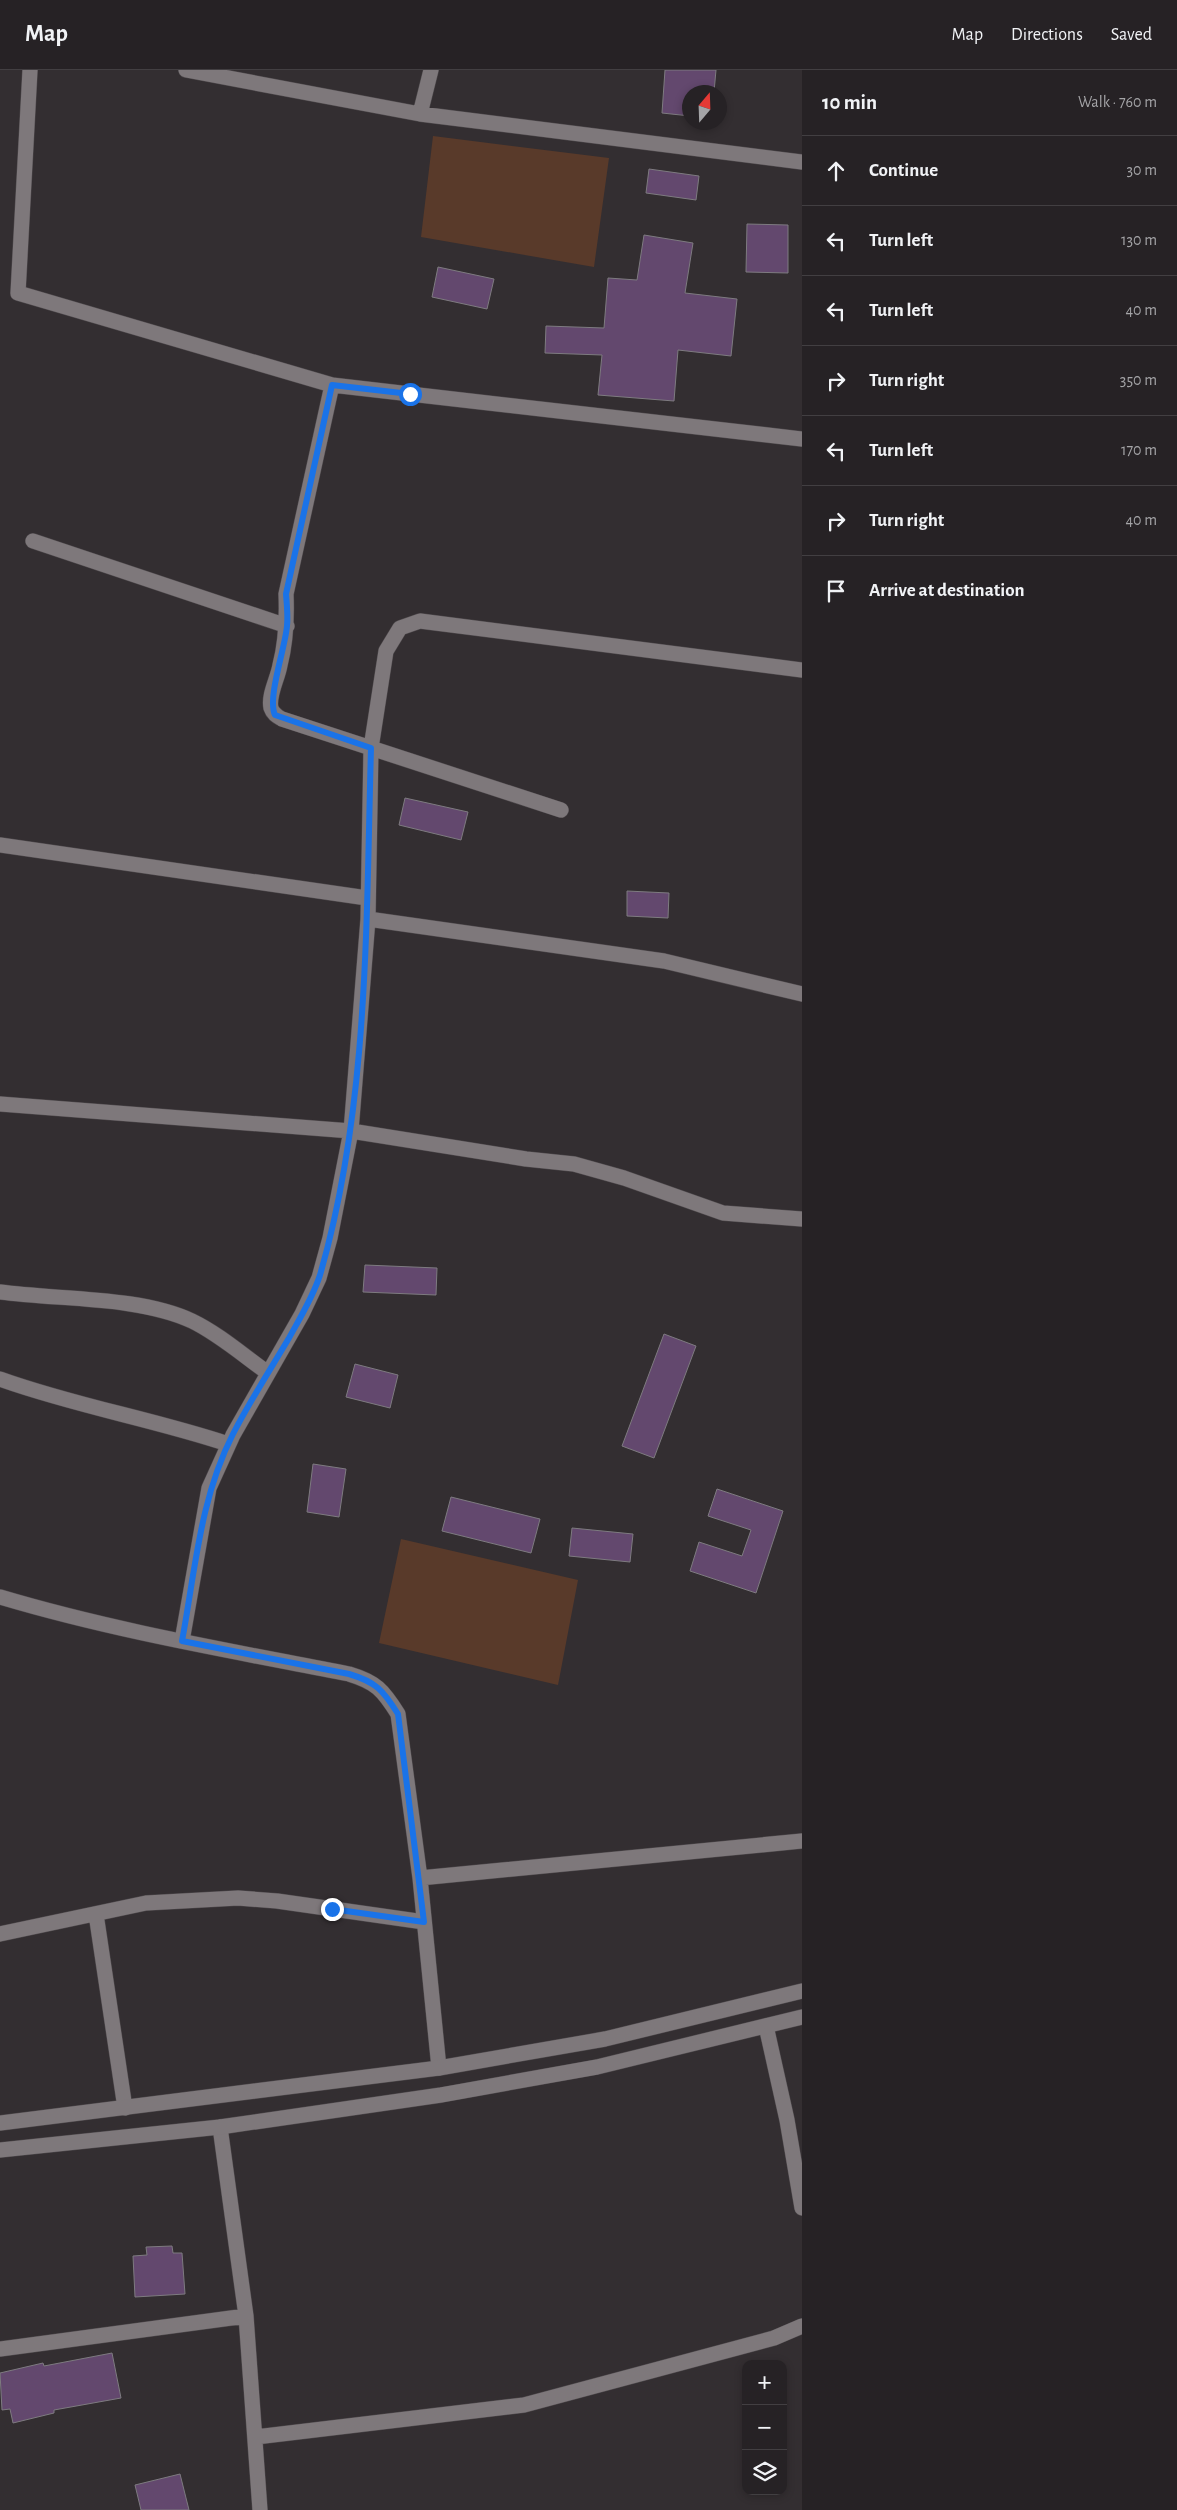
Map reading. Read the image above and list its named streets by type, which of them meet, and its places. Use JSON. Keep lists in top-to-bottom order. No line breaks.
{"north":"top","page":{"header":"Map","nav":["Map","Directions","Saved"],"heading":["10 min","Walk · 760 m"],"list":[["Continue","30 m"],["Turn left","130 m"],["Turn left","40 m"],["Turn right","350 m"],["Turn left","170 m"],["Turn right","40 m"],"Arrive at destination"],"map_buttons":["+","−"]}}
